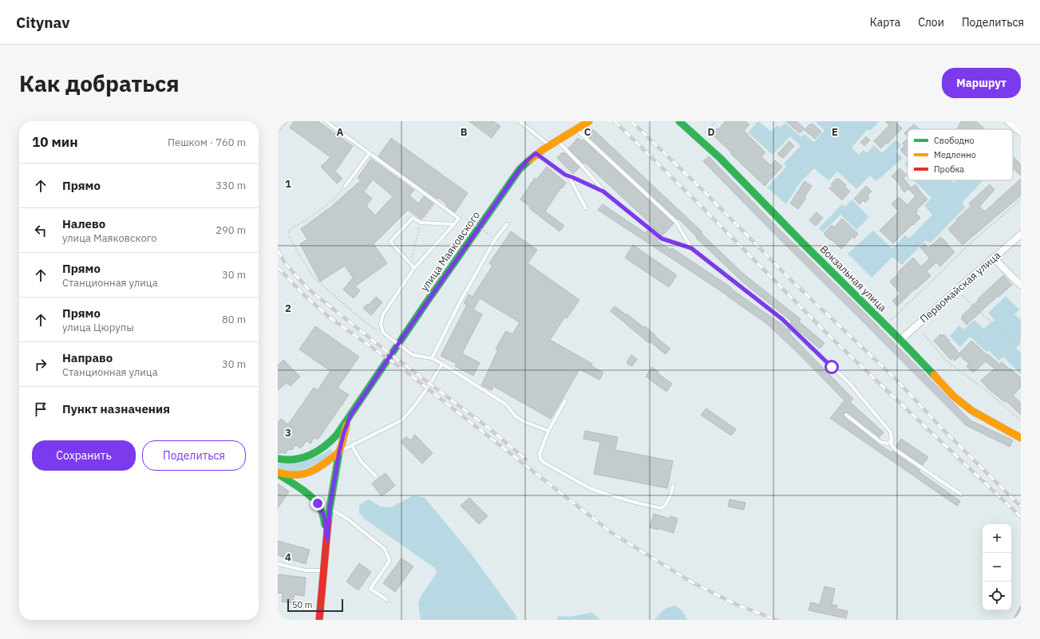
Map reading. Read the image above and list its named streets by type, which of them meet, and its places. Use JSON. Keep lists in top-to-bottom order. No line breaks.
{"streets":{"main road":["улица Маяковского","Вокзальная улица"],"street":["Первомайская улица"]},"crossings":[["Вокзальная улица","Первомайская улица"]],"legend":["Свободно","Медленно","Пробка"],"scale_bar":"50 m","page":{"header":"Citynav","nav":["Карта","Слои","Поделиться"],"buttons":["Маршрут",["Сохранить","Поделиться"]],"title":"Как добраться","heading":["10 мин","Пешком · 760 m"],"list":[["Прямо","330 m"],["Налево","улица Маяковского","290 m"],["Прямо","Станционная улица","30 m"],["Прямо","улица Цюрупы","80 m"],["Направо","Станционная улица","30 m"],"Пункт назначения"],"map_buttons":["+","−"],"scale":"50 m"},"grid":{"columns":["A","B","C","D","E"],"rows":["1","2","3","4"]}}
